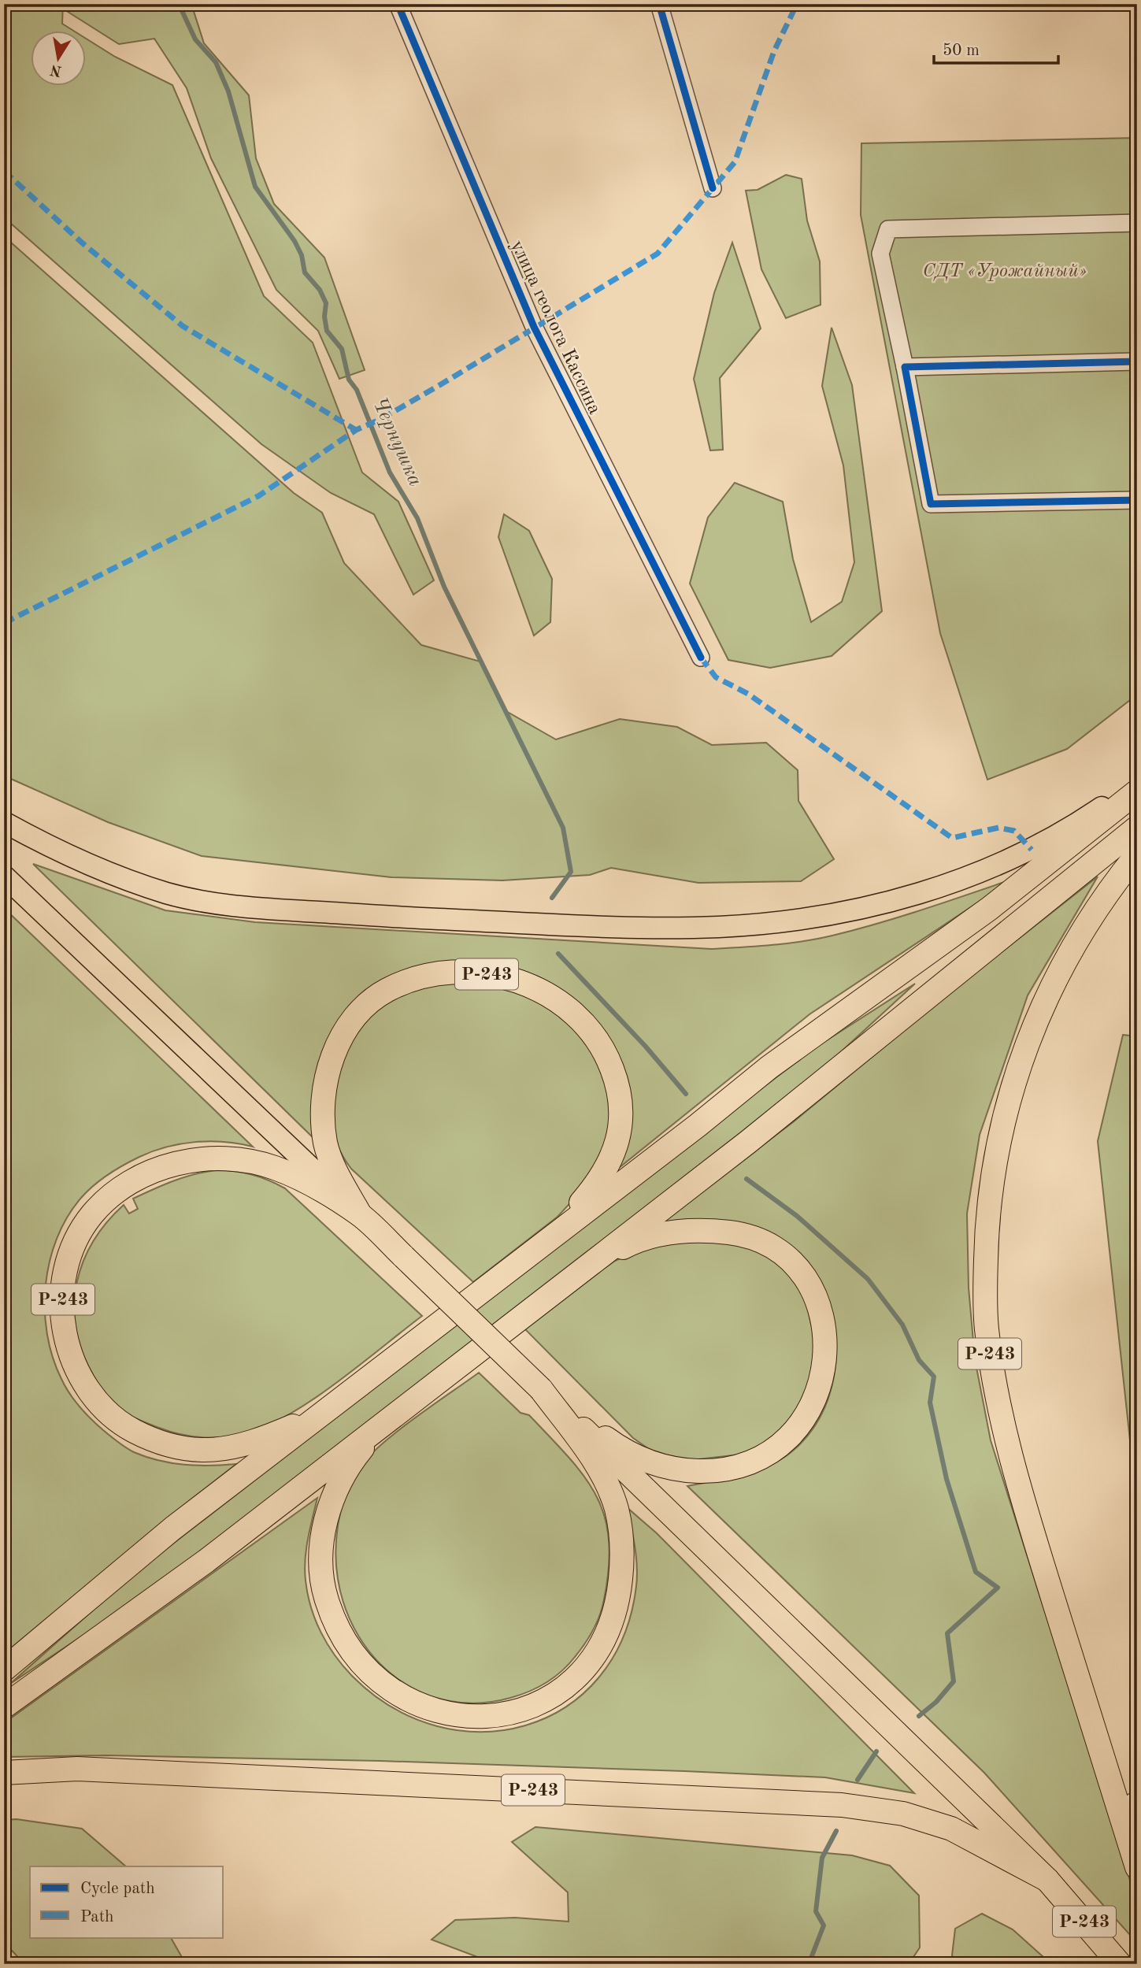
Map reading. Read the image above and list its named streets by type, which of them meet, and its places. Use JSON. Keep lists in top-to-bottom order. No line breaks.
{"streets":{"highway":["Р-243"],"street":["улица геолога Кассина"]},"water":["Чернушка"],"parks":["СДТ «Урожайный»"],"legend":["Cycle path","Path"],"scale_bar":"50 m","north":"bottom"}
